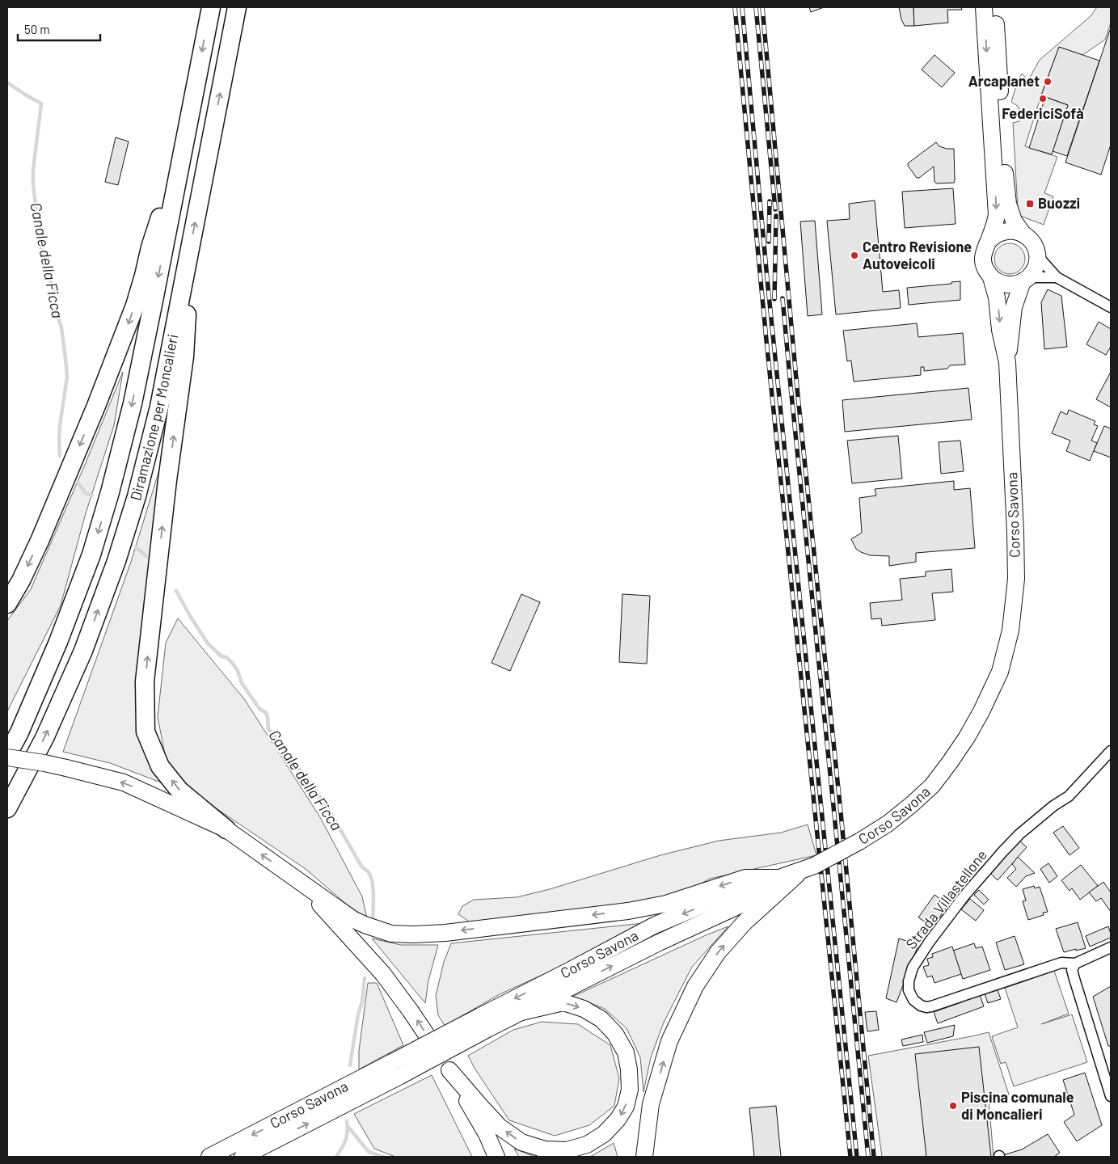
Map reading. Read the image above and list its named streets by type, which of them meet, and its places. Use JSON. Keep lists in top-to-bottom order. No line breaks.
{"streets":{"highway":["Diramazione per Moncalieri"],"main road":["Corso Savona"],"street":["Strada Villastellone"]},"water":["Canale della Ficca"],"places":{"other":["Arcaplanet","FedericiSofà","Centro Revisione Autoveicoli","Piscina comunale di Moncalieri"],"transit":["Buozzi"]},"scale_bar":"50 m"}
